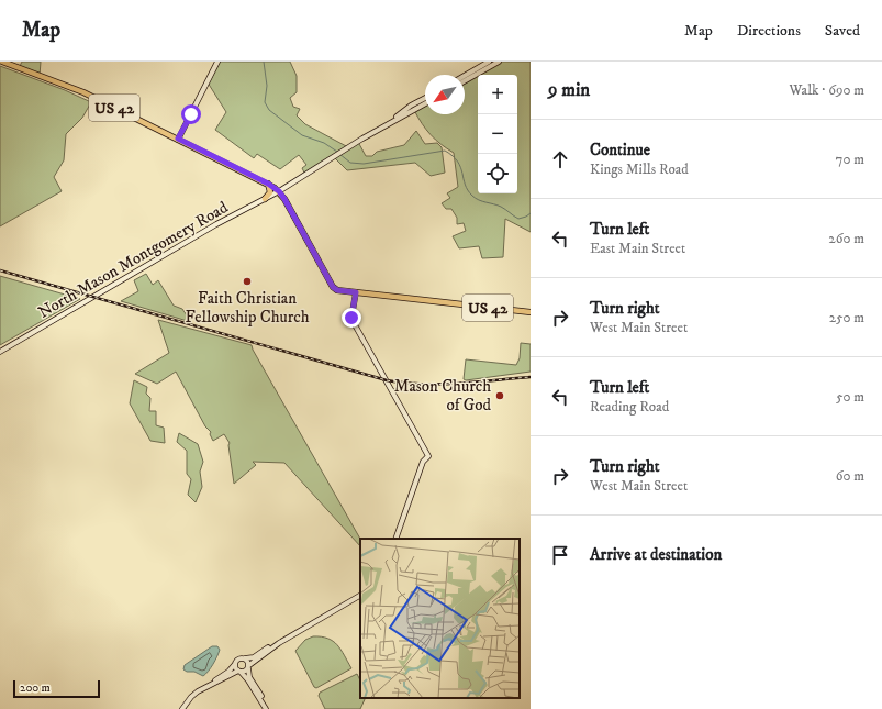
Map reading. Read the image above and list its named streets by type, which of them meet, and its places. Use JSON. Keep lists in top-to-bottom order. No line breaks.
{"streets":{"main road":["US 42","North Mason Montgomery Road"]},"crossings":[["US 42","North Mason Montgomery Road"]],"places":["Faith Christian Fellowship Church","Mason Church of God"],"scale_bar":"200 m","north":"bottom left","page":{"header":"Map","nav":["Map","Directions","Saved"],"heading":["9 min","Walk · 690 m"],"map_buttons":["+","−"],"list":[["Continue","Kings Mills Road","70 m"],["Turn left","East Main Street","260 m"],["Turn right","West Main Street","250 m"],["Turn left","Reading Road","50 m"],["Turn right","West Main Street","60 m"],"Arrive at destination"],"scale":"200 m"}}
